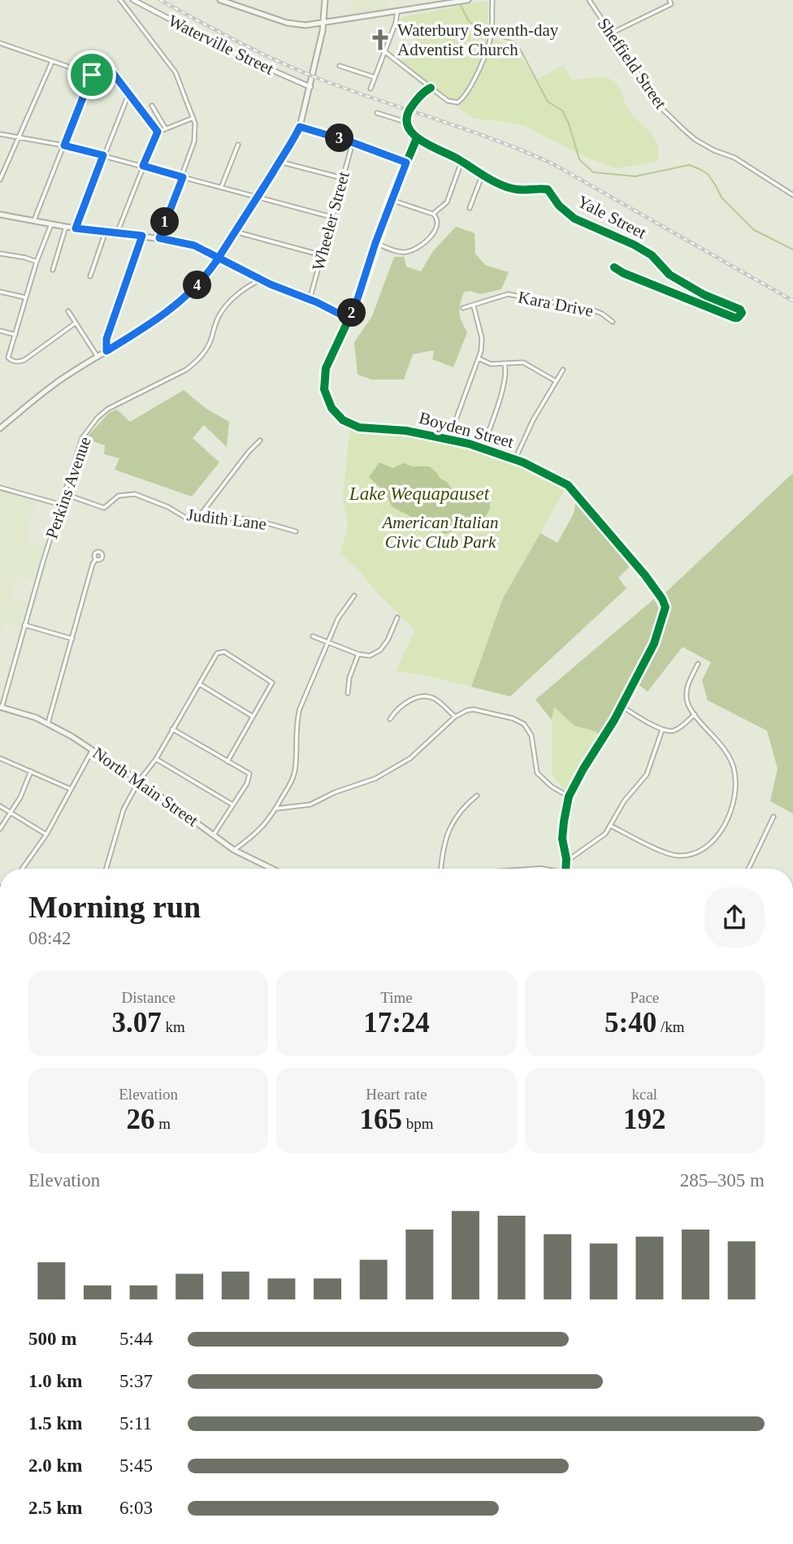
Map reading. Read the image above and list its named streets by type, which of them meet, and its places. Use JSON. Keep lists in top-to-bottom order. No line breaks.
{"streets":{"main road":["North Main Street"],"street":["Waterville Street","Sheffield Street","Yale Street","Wheeler Street","Kara Drive","Boyden Street","Perkins Avenue","Judith Lane"]},"crossings":[["Yale Street","Boyden Street"],["Perkins Avenue","Judith Lane"],["Perkins Avenue","North Main Street"]],"water":["Lake Wequapauset"],"parks":["American Italian Civic Club Park"],"places":{"church":["Waterbury Seventh-day Adventist Church"]},"page":{"pins":["3","1","4","2"],"heading":["Morning run","08:42"],"stats":[["Distance","3.07 km"],["Time","17:24"],["Pace","5:40 /km"],["Elevation","26 m"],["Heart rate","165 bpm"],["kcal","192"]],"chart":["Elevation","285–305 m"],"list":[{"name":"500 m","note":"5:44"},{"name":"1.0 km","note":"5:37"},{"name":"1.5 km","note":"5:11"},{"name":"2.0 km","note":"5:45"},{"name":"2.5 km","note":"6:03"}]}}
